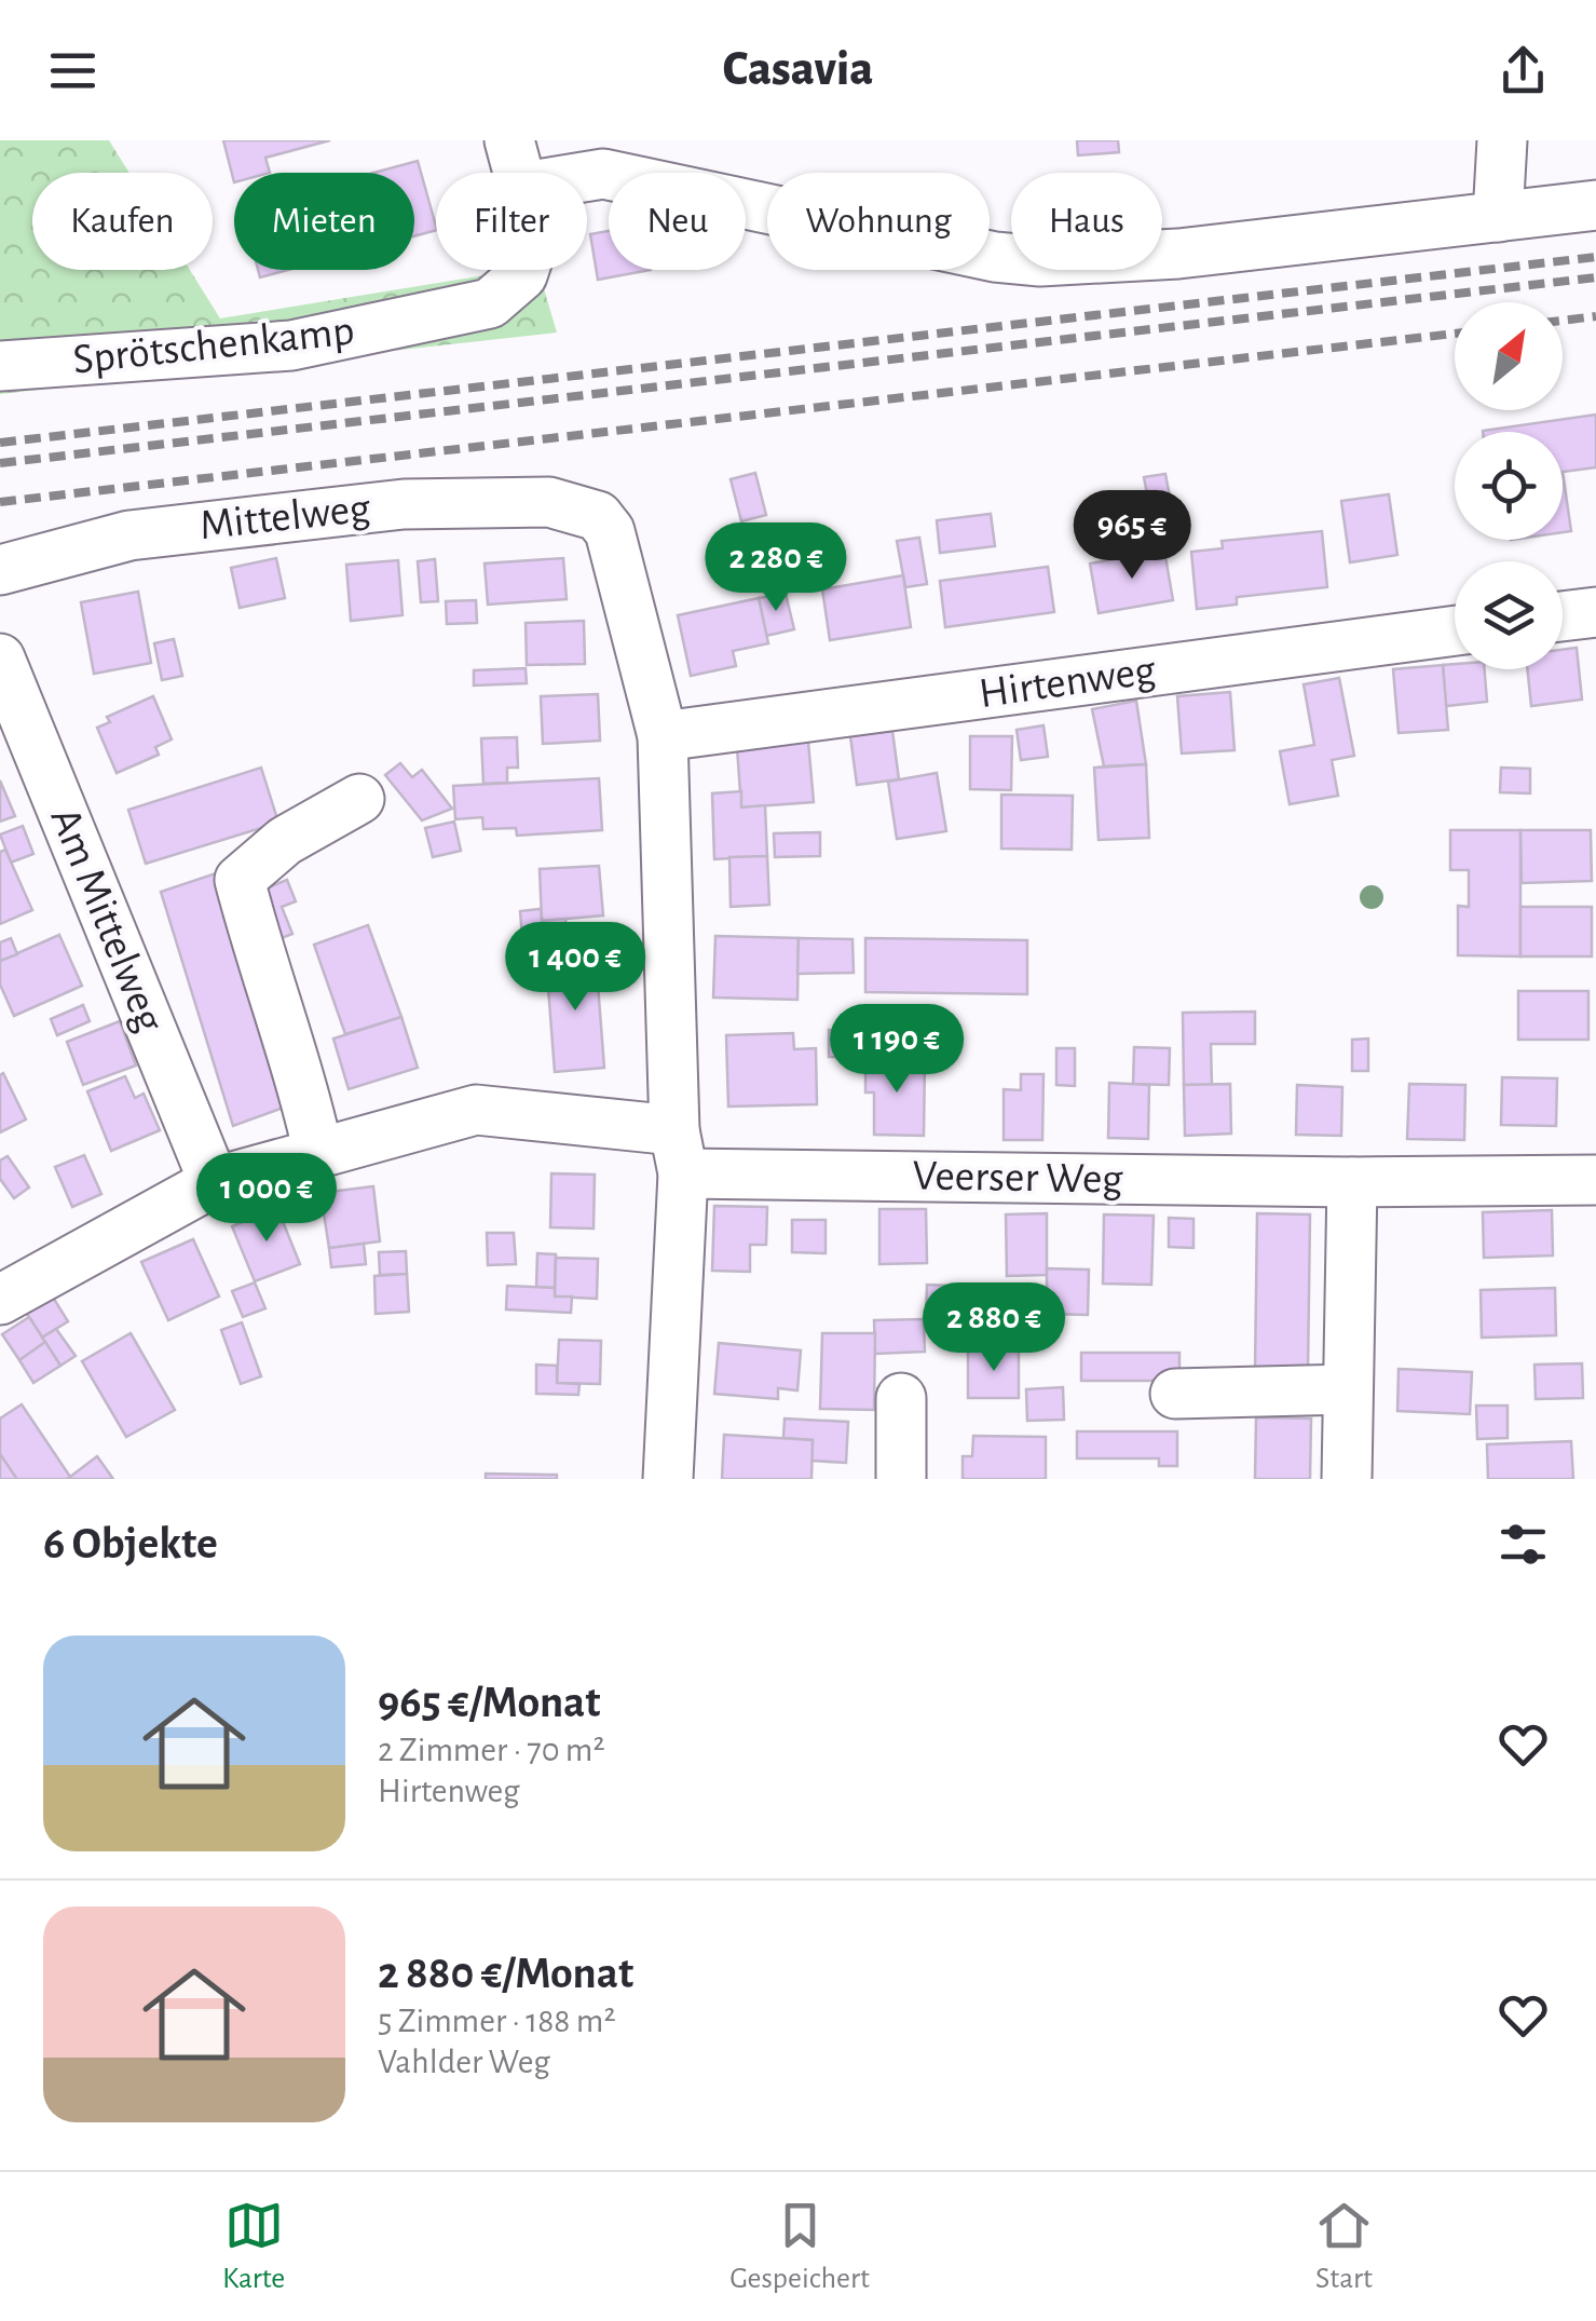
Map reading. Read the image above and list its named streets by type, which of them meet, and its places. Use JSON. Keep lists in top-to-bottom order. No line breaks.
{"streets":{"street":["Sprötschenkamp","Mittelweg","Hirtenweg","Am Mittelweg","Veerser Weg"]},"crossings":[["Mittelweg","Hirtenweg"],["Am Mittelweg","Veerser Weg"]],"north":"top right","page":{"header":"Casavia","chip":["Kaufen","Mieten","Filter","Neu","Wohnung","Haus"],"price":["965 €","2 280 €","1 400 €","1 190 €","1 000 €","2 880 €"],"heading":"6 Objekte","list":[{"name":"965 €/Monat","note":"2 Zimmer · 70 m² · Hirtenweg"},{"name":"2 880 €/Monat","note":"5 Zimmer · 188 m² · Vahlder Weg"}],"tabs":["Karte","Gespeichert","Start"]}}
